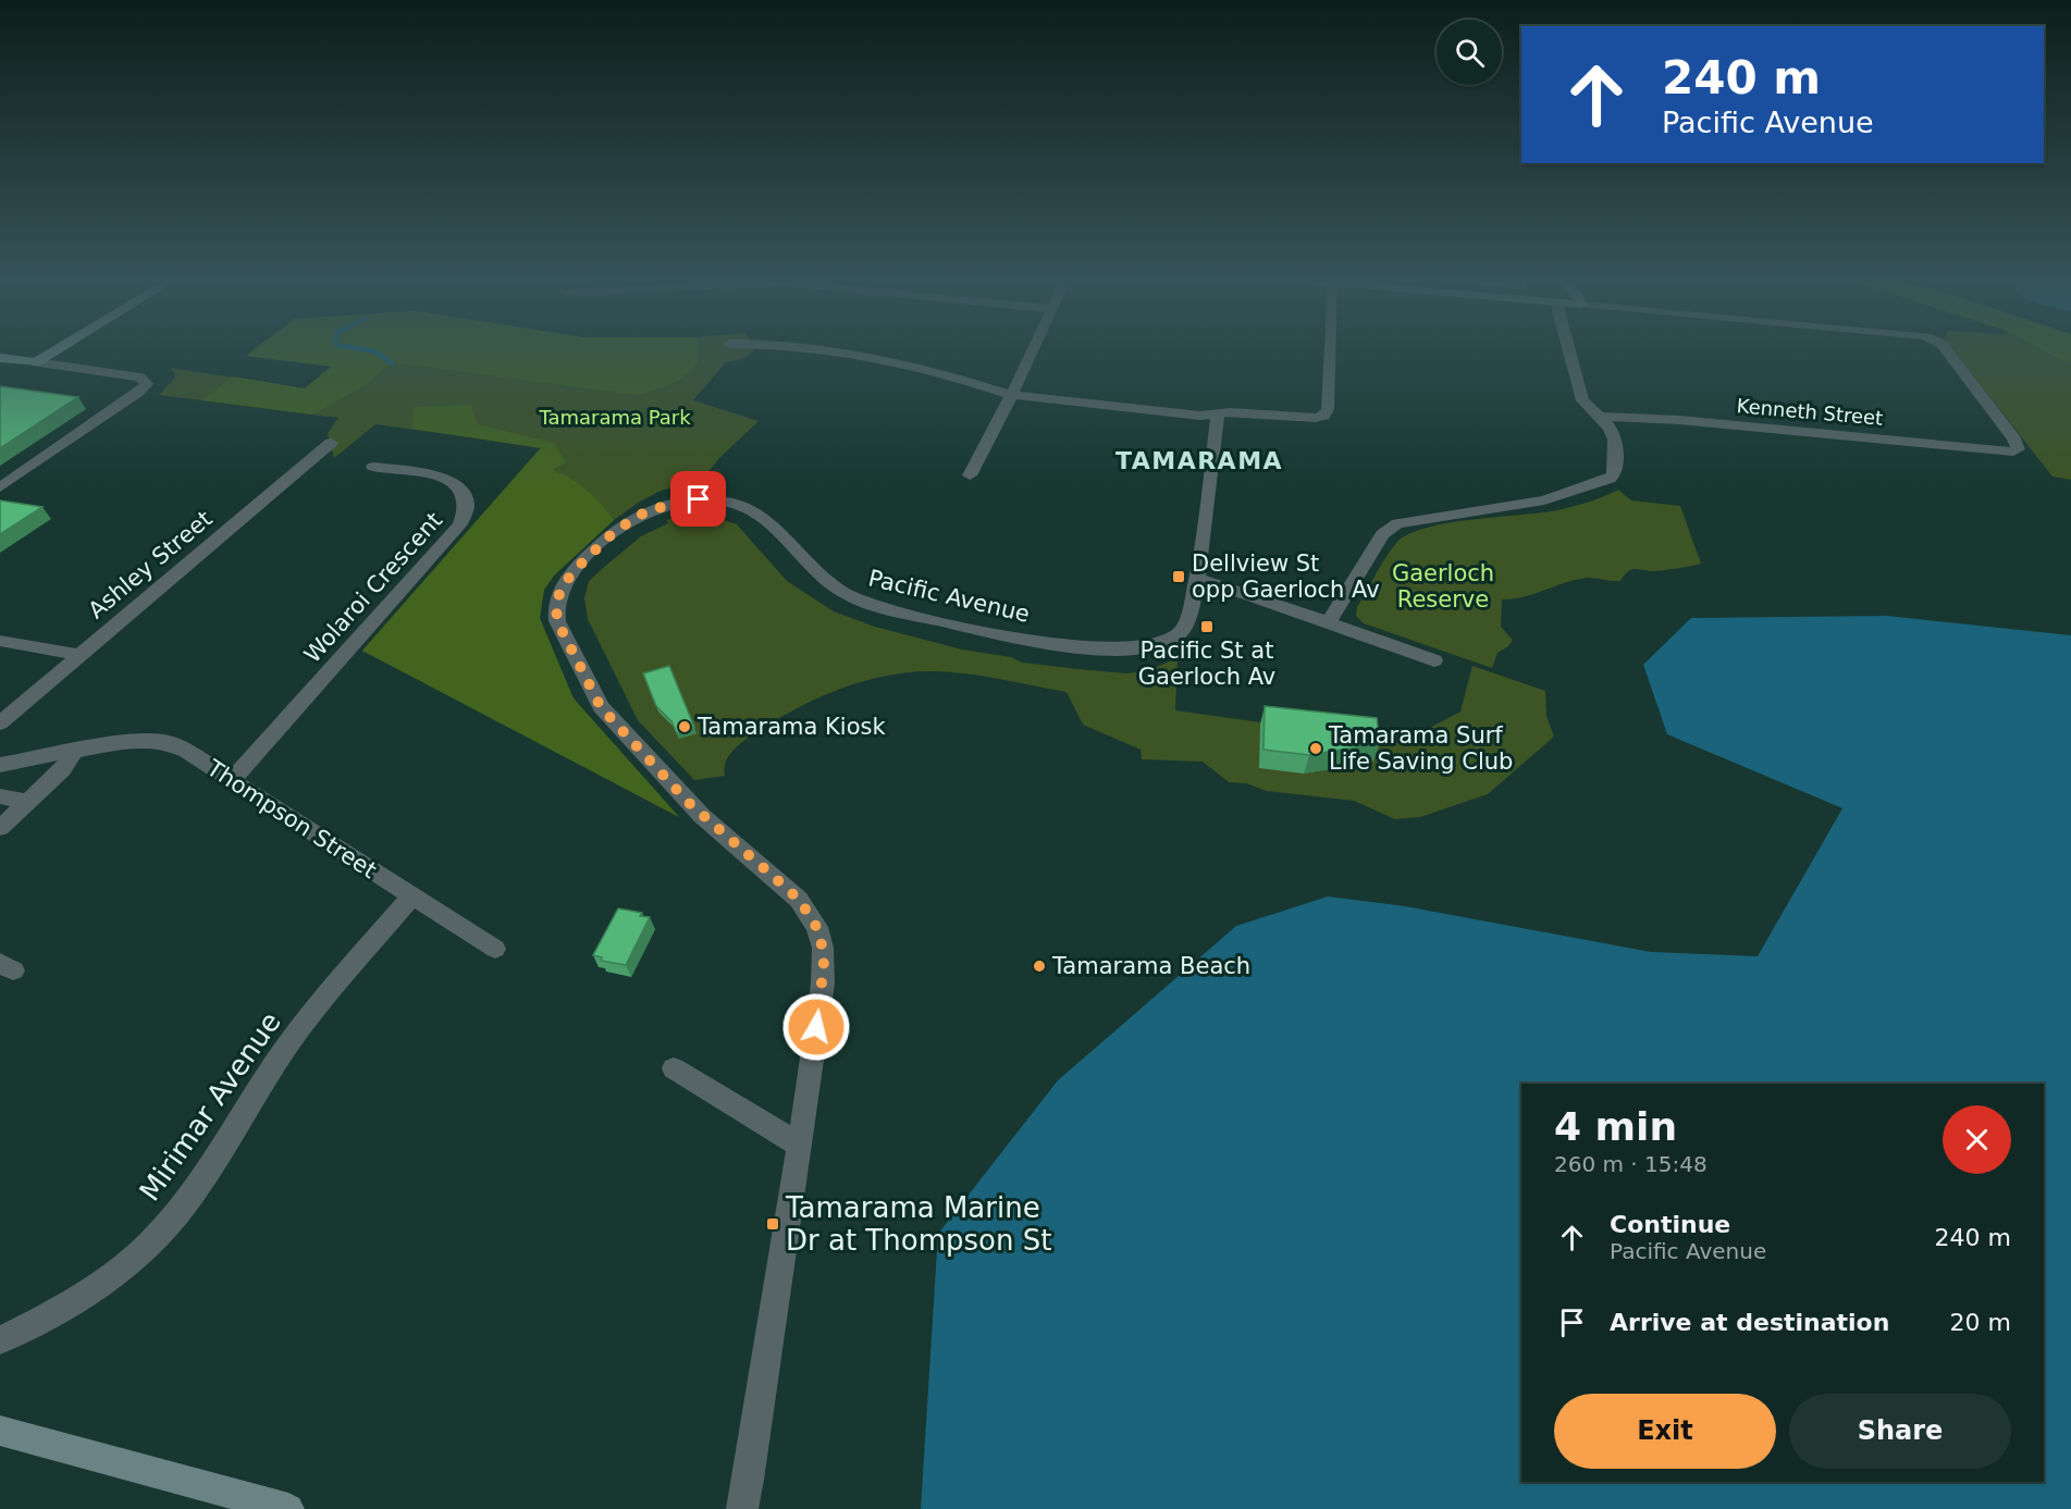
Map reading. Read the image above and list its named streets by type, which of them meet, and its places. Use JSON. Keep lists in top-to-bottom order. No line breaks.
{"streets":{"street":["Kenneth Street","Ashley Street","Wolaroi Crescent","Pacific Avenue","Thompson Street","Mirimar Avenue"]},"crossings":[["Wolaroi Crescent","Thompson Street"],["Thompson Street","Mirimar Avenue"]],"districts":["TAMARAMA"],"parks":["Tamarama Park","Gaerloch Reserve"],"places":{"transit":["Dellview St opp Gaerloch Av","Pacific St at Gaerloch Av","Tamarama Marine Dr at Thompson St"],"other":["Tamarama Kiosk","Tamarama Surf Life Saving Club","Tamarama Beach"]},"page":{"turn":["240 m","Pacific Avenue"],"heading":["4 min","260 m · 15:48"],"list":[{"name":"Continue","note":"Pacific Avenue","value":"240 m"},{"name":"Arrive at destination","value":"20 m"}],"buttons":["Exit","Share"]}}
